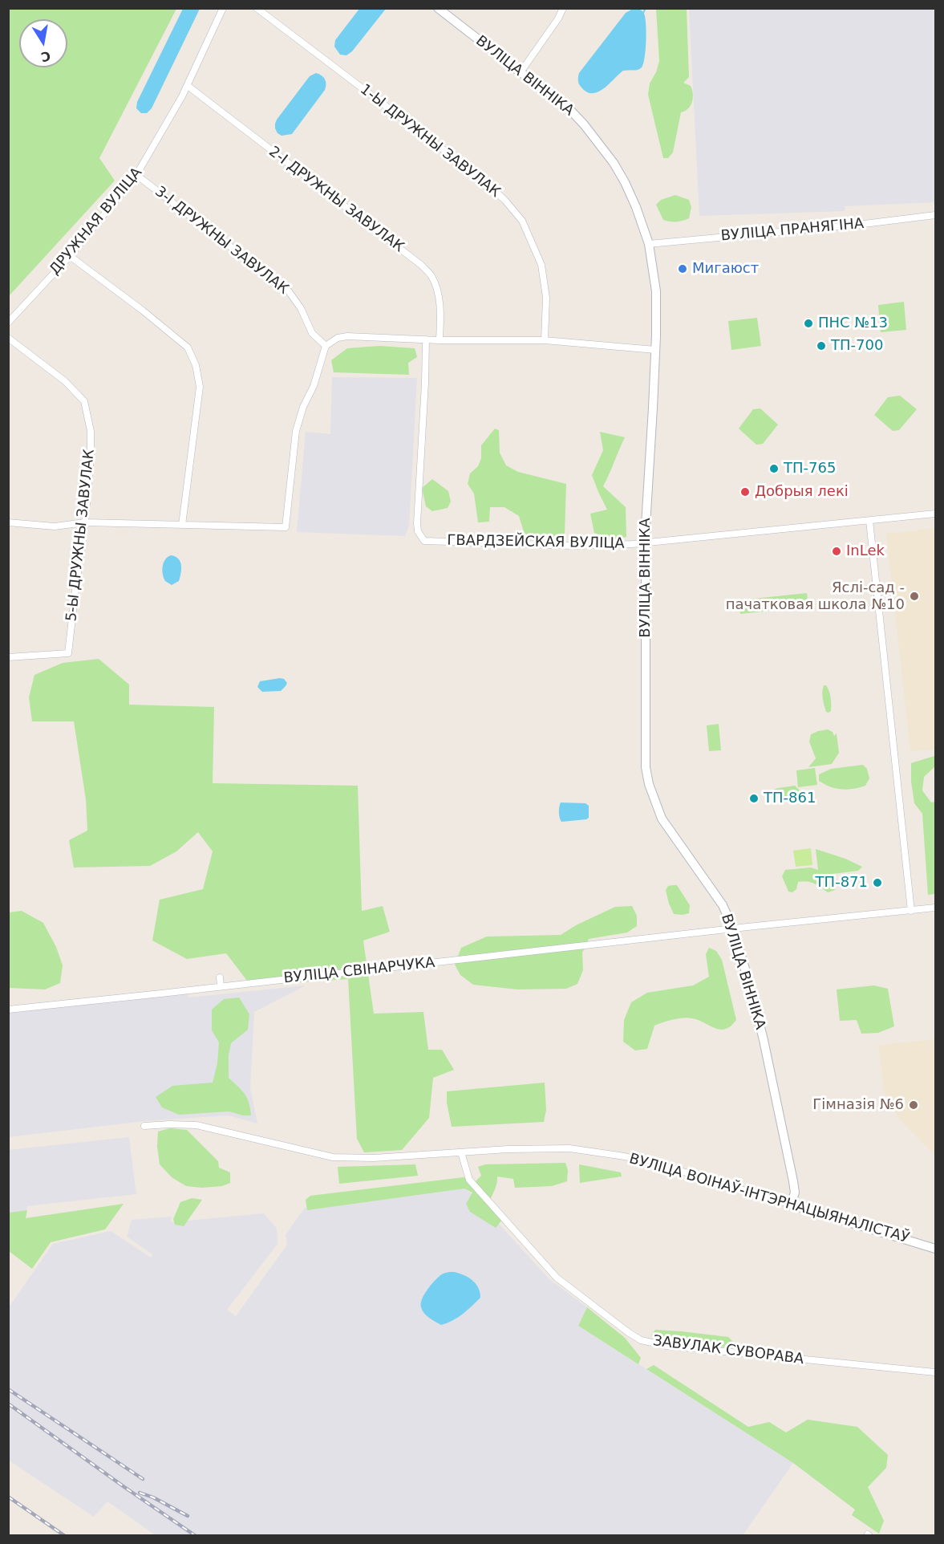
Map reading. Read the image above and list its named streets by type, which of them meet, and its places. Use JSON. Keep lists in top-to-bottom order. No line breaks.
{"streets":{"street":["ВУЛІЦА ВІННІКА","1-Ы ДРУЖНЫ ЗАВУЛАК","2-І ДРУЖНЫ ЗАВУЛАК","ДРУЖНАЯ ВУЛІЦА","ВУЛІЦА ПРАНЯГІНА","3-І ДРУЖНЫ ЗАВУЛАК","5-Ы ДРУЖНЫ ЗАВУЛАК","ГВАРДЗЕЙСКАЯ ВУЛІЦА","ВУЛІЦА СВІНАРЧУКА","ВУЛІЦА ВОІНАЎ-ІНТЭРНАЦЫЯНАЛІСТАЎ","ЗАВУЛАК СУВОРАВА"]},"crossings":[["ВУЛІЦА ВІННІКА","ВУЛІЦА ПРАНЯГІНА"],["ВУЛІЦА ВІННІКА","ГВАРДЗЕЙСКАЯ ВУЛІЦА"],["ВУЛІЦА ВІННІКА","ВУЛІЦА СВІНАРЧУКА"],["ВУЛІЦА ВІННІКА","ВУЛІЦА ВОІНАЎ-ІНТЭРНАЦЫЯНАЛІСТАЎ"],["2-І ДРУЖНЫ ЗАВУЛАК","ДРУЖНАЯ ВУЛІЦА"],["ДРУЖНАЯ ВУЛІЦА","3-І ДРУЖНЫ ЗАВУЛАК"],["ВУЛІЦА ВОІНАЎ-ІНТЭРНАЦЫЯНАЛІСТАЎ","ЗАВУЛАК СУВОРАВА"]],"places":["Мигаюст","ПНС №13","ТП-700","ТП-765","Добрыя лекі","InLek","Яслі-сад - пачатковая школа №10","ТП-861","ТП-871","Гімназія №6"],"north":"bottom"}
